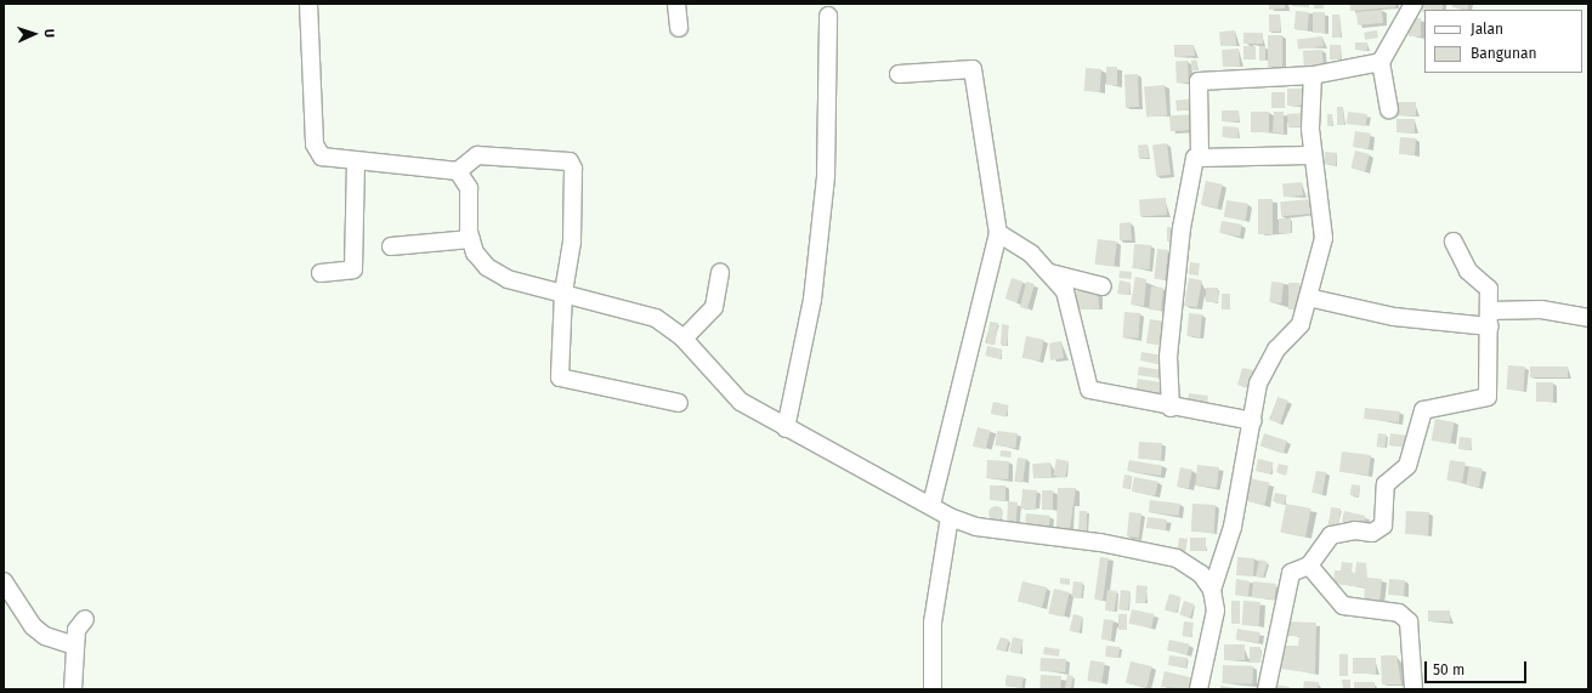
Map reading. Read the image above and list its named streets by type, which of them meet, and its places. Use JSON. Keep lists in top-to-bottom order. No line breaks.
{"legend":["Jalan","Bangunan"],"scale_bar":"50 m","north":"right"}
